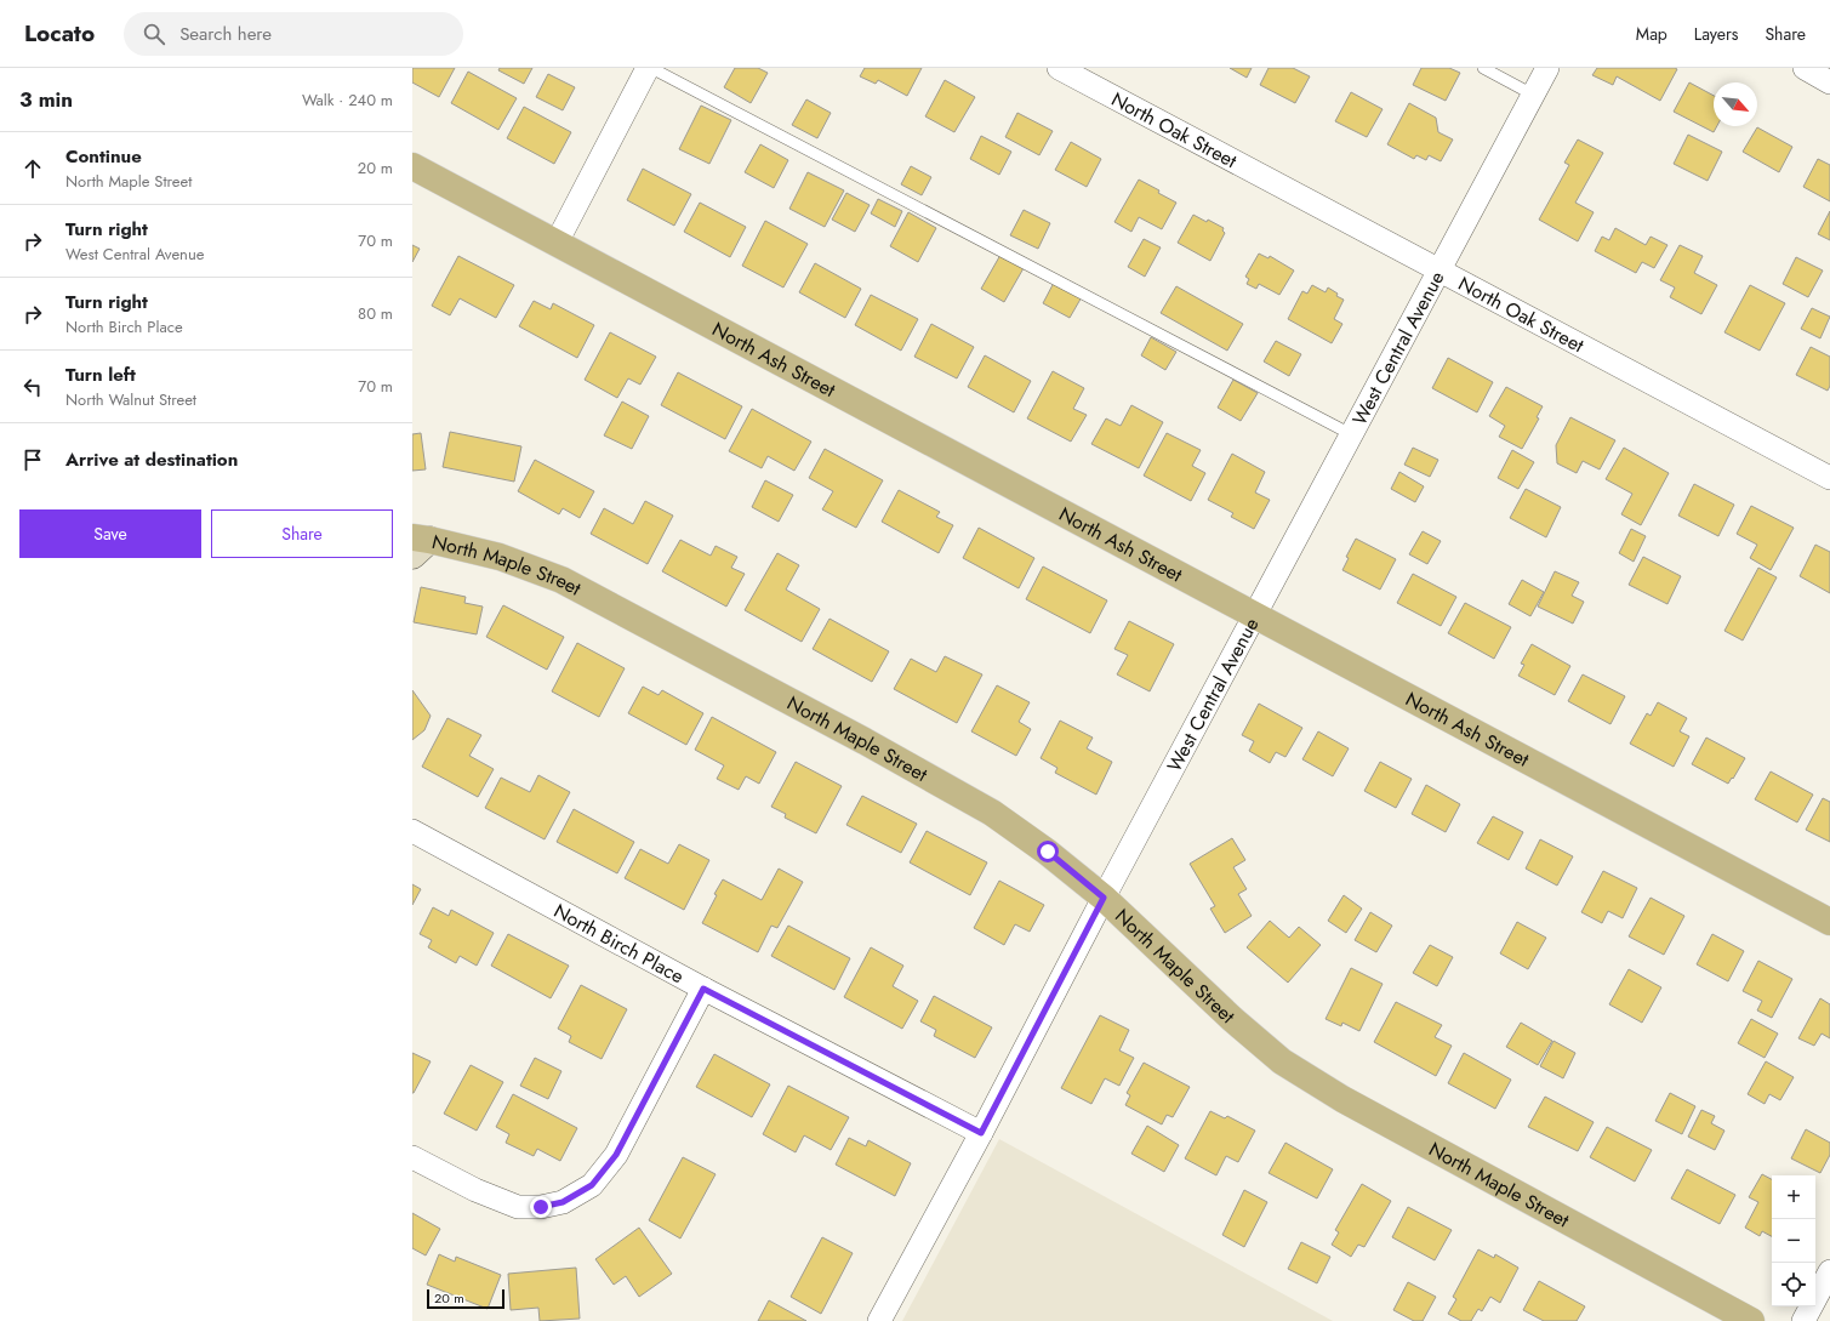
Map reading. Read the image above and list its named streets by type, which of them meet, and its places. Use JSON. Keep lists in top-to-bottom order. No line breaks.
{"streets":{"main road":["North Ash Street","North Maple Street"],"street":["North Oak Street","West Central Avenue","North Birch Place"]},"crossings":[["North Oak Street","West Central Avenue"],["West Central Avenue","North Ash Street"],["West Central Avenue","North Maple Street"],["West Central Avenue","North Birch Place"]],"scale_bar":"20 m","north":"bottom right","page":{"header":"Locato","search":"Search here","nav":["Map","Layers","Share"],"heading":["3 min","Walk · 240 m"],"list":[["Continue","North Maple Street","20 m"],["Turn right","West Central Avenue","70 m"],["Turn right","North Birch Place","80 m"],["Turn left","North Walnut Street","70 m"],"Arrive at destination"],"buttons":["Save","Share"],"map_buttons":["+","−"],"scale":"20 m"}}
